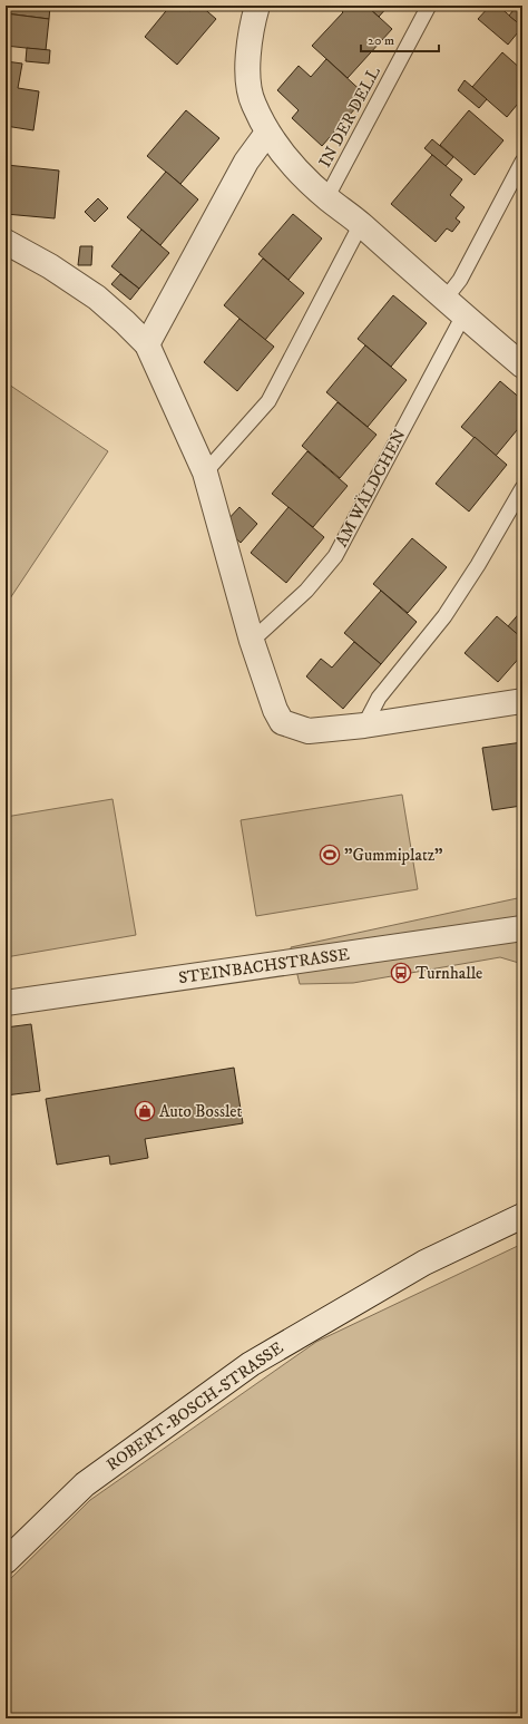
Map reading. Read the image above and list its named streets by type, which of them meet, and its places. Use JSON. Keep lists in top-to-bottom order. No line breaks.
{"streets":{"street":["STEINBACHSTRASSE","ROBERT-BOSCH-STRASSE"],"lane":["IN DER DELL","AM WÄLDCHEN"]},"places":{"sports":["\"Gummiplatz\""],"bus stop":["Turnhalle"],"shop":["Auto Bosslet"]},"scale_bar":"20 m"}
